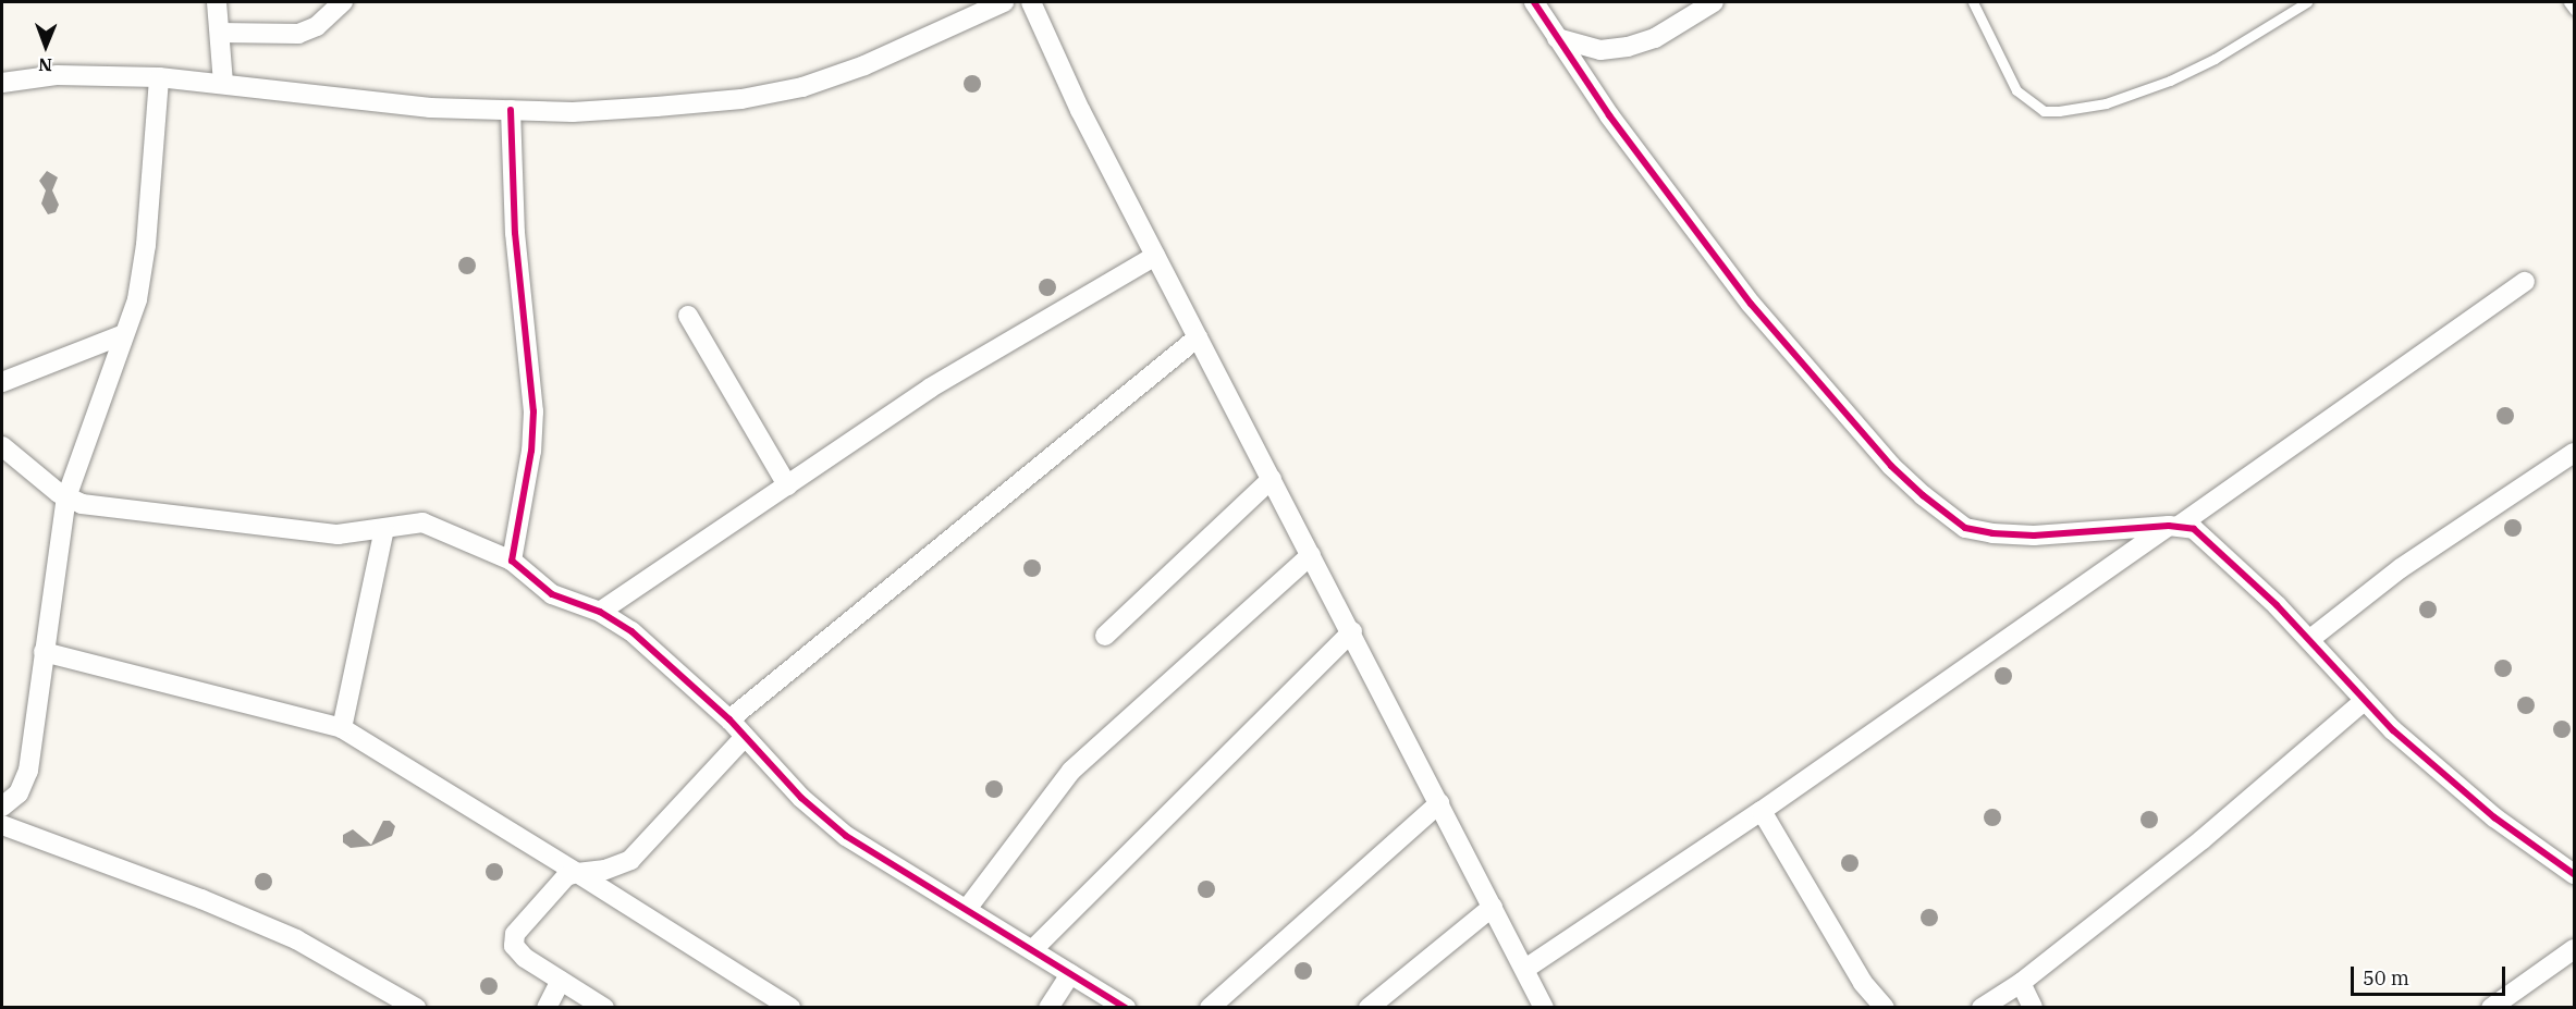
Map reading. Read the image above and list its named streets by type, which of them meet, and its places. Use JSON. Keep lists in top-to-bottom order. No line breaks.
{"scale_bar":"50 m","north":"bottom"}
